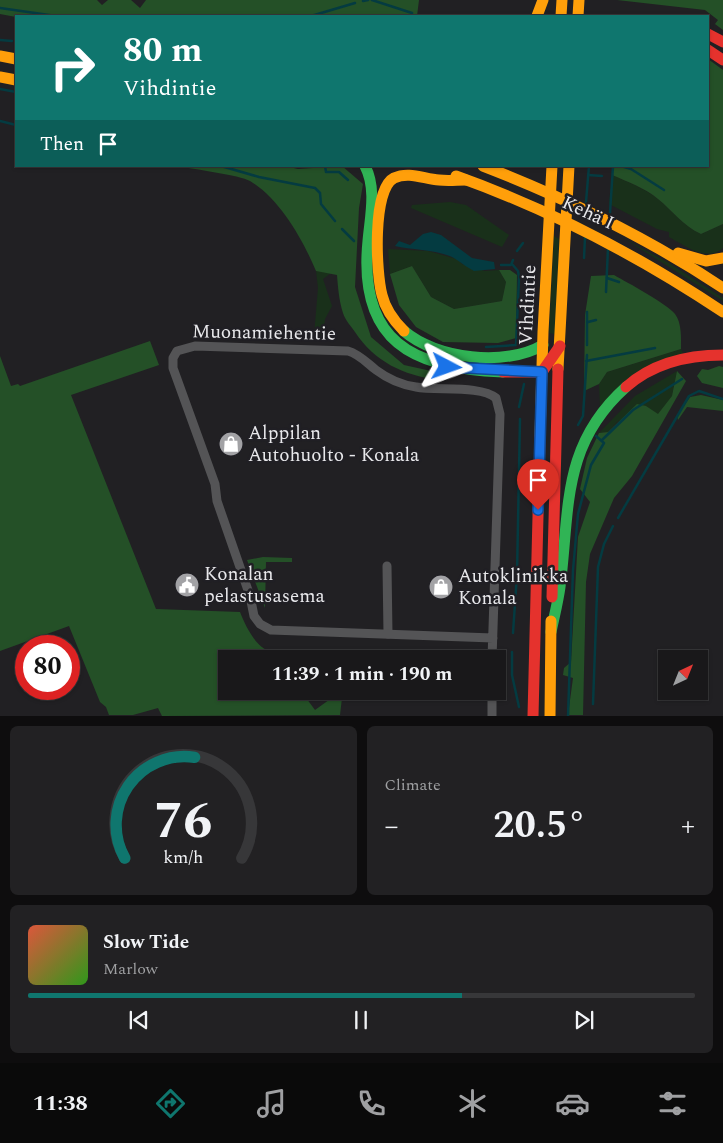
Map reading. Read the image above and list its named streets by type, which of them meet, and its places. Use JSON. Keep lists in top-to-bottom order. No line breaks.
{"streets":{"main road":["Kehä I","Vihdintie"],"street":["Muonamiehentie"]},"places":{"shop":["Alppilan Autohuolto - Konala","Autoklinikka Konala"],"public building":["Konalan pelastusasema"]},"north":"top right","page":{"turn":["80 m","Vihdintie"],"then":"Then","limit":"80","trip":"11:39 · 1 min · 190 m","tile":"Climate","heat":["−","20.5°","+"],"song":["Slow Tide","Marlow"],"tabs":"11:38","gauge":["76","km/h"]}}
